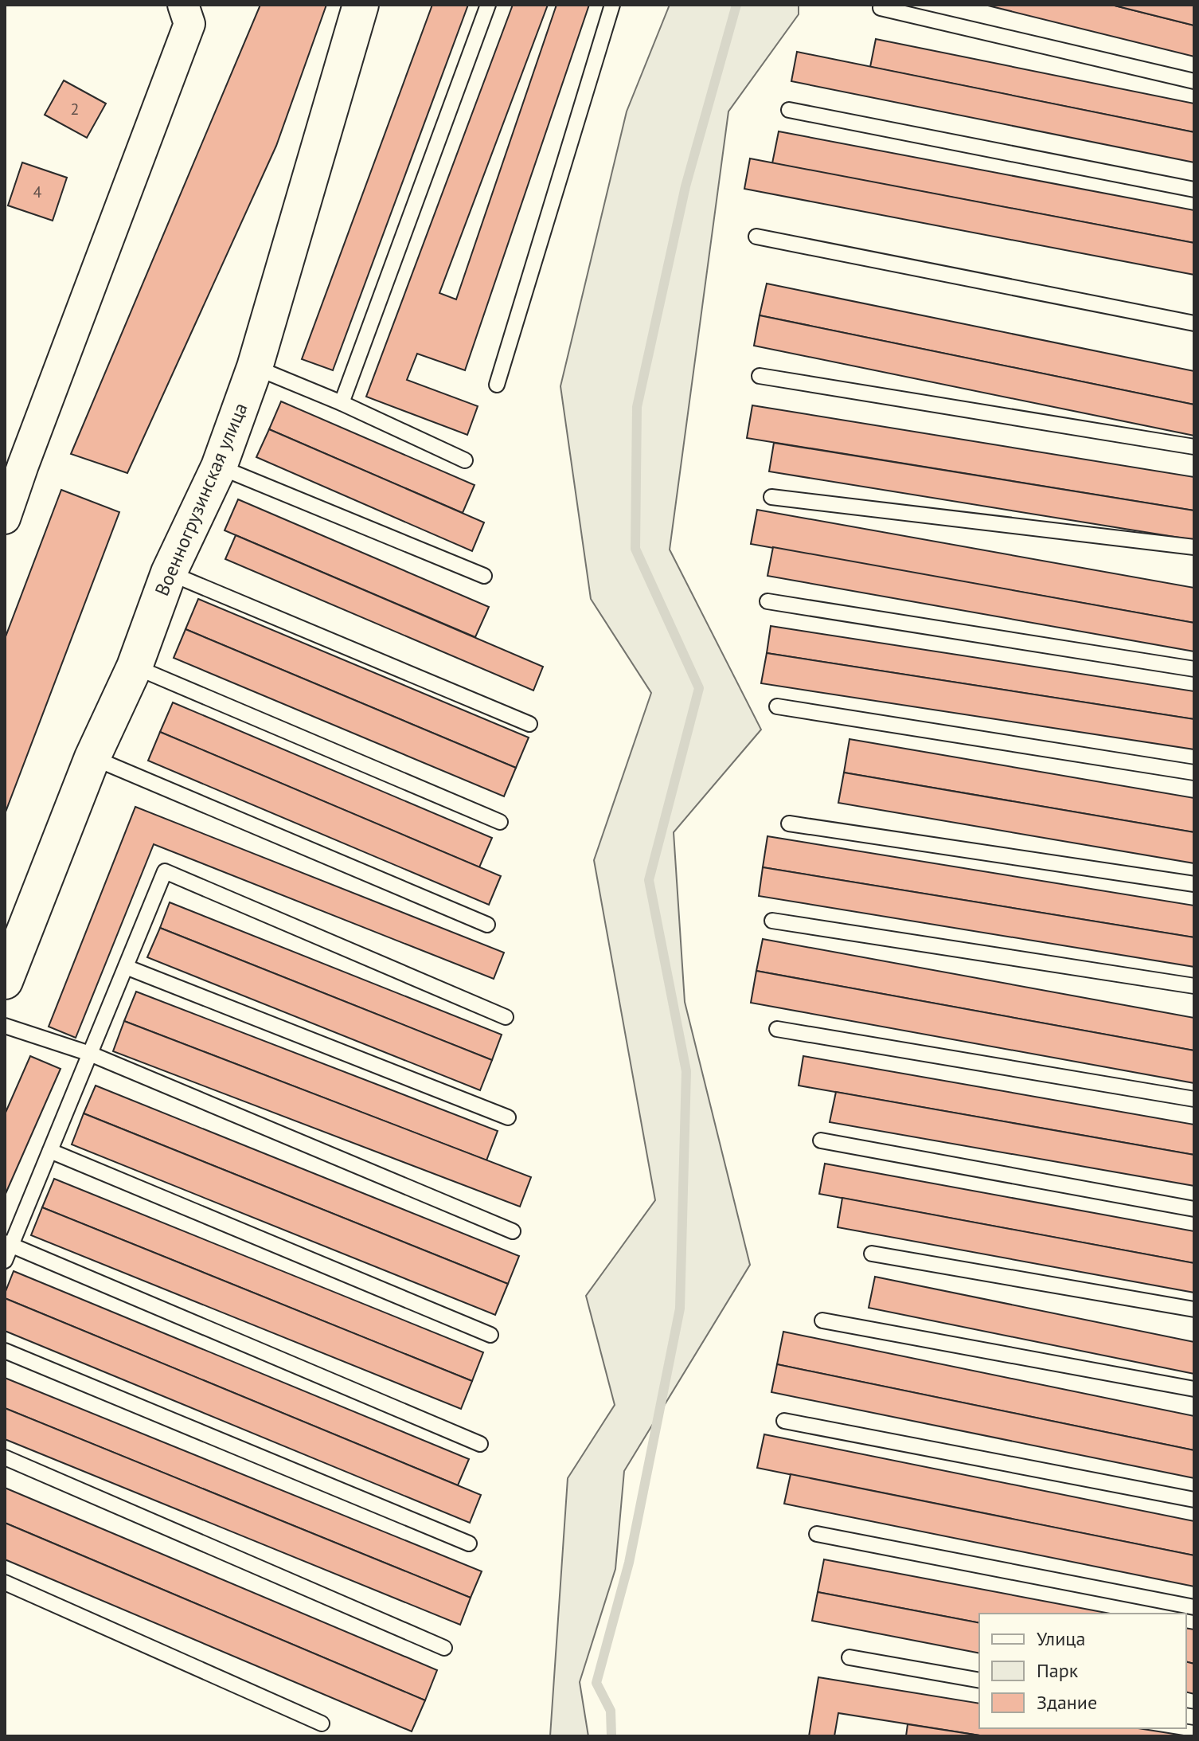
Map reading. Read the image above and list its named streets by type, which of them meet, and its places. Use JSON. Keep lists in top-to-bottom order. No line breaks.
{"streets":{"street":["Военногрузинская улица"]},"house_numbers":["2","4"],"legend":["Улица","Парк","Здание"]}
